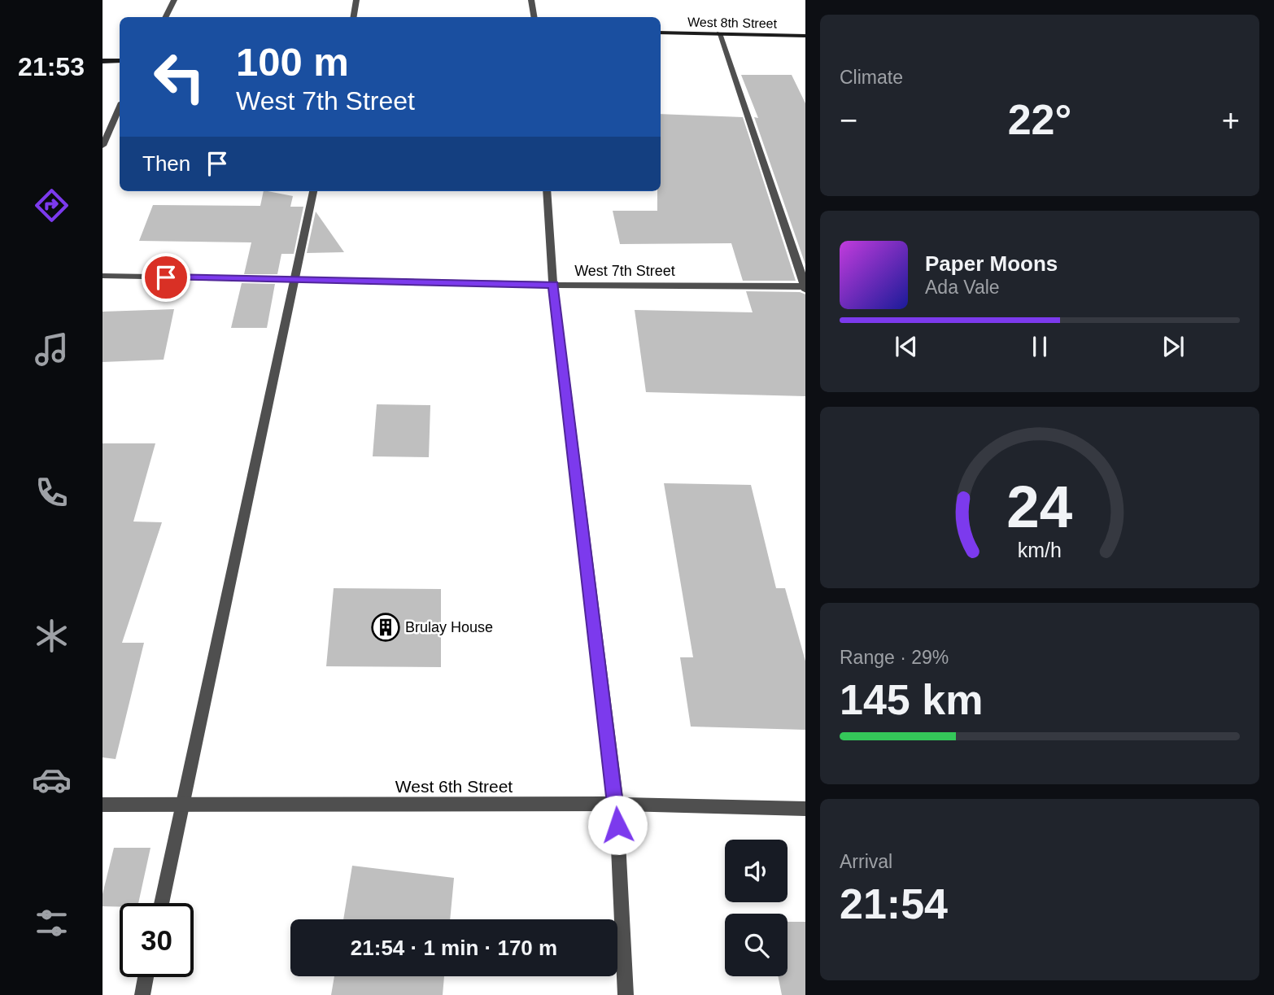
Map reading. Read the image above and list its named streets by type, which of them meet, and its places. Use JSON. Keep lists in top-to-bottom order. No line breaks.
{"streets":{"street":["West 8th Street","West 7th Street","West 6th Street"]},"places":{"building":["Brulay House"]},"page":{"tabs":"21:53","tile":["Climate",["Range · 29%","145 km"],["Arrival","21:54"]],"turn":["100 m","West 7th Street"],"heat":["−","22°","+"],"then":"Then","song":["Paper Moons","Ada Vale"],"limit":"30","trip":"21:54 · 1 min · 170 m","gauge":["24","km/h"]}}
